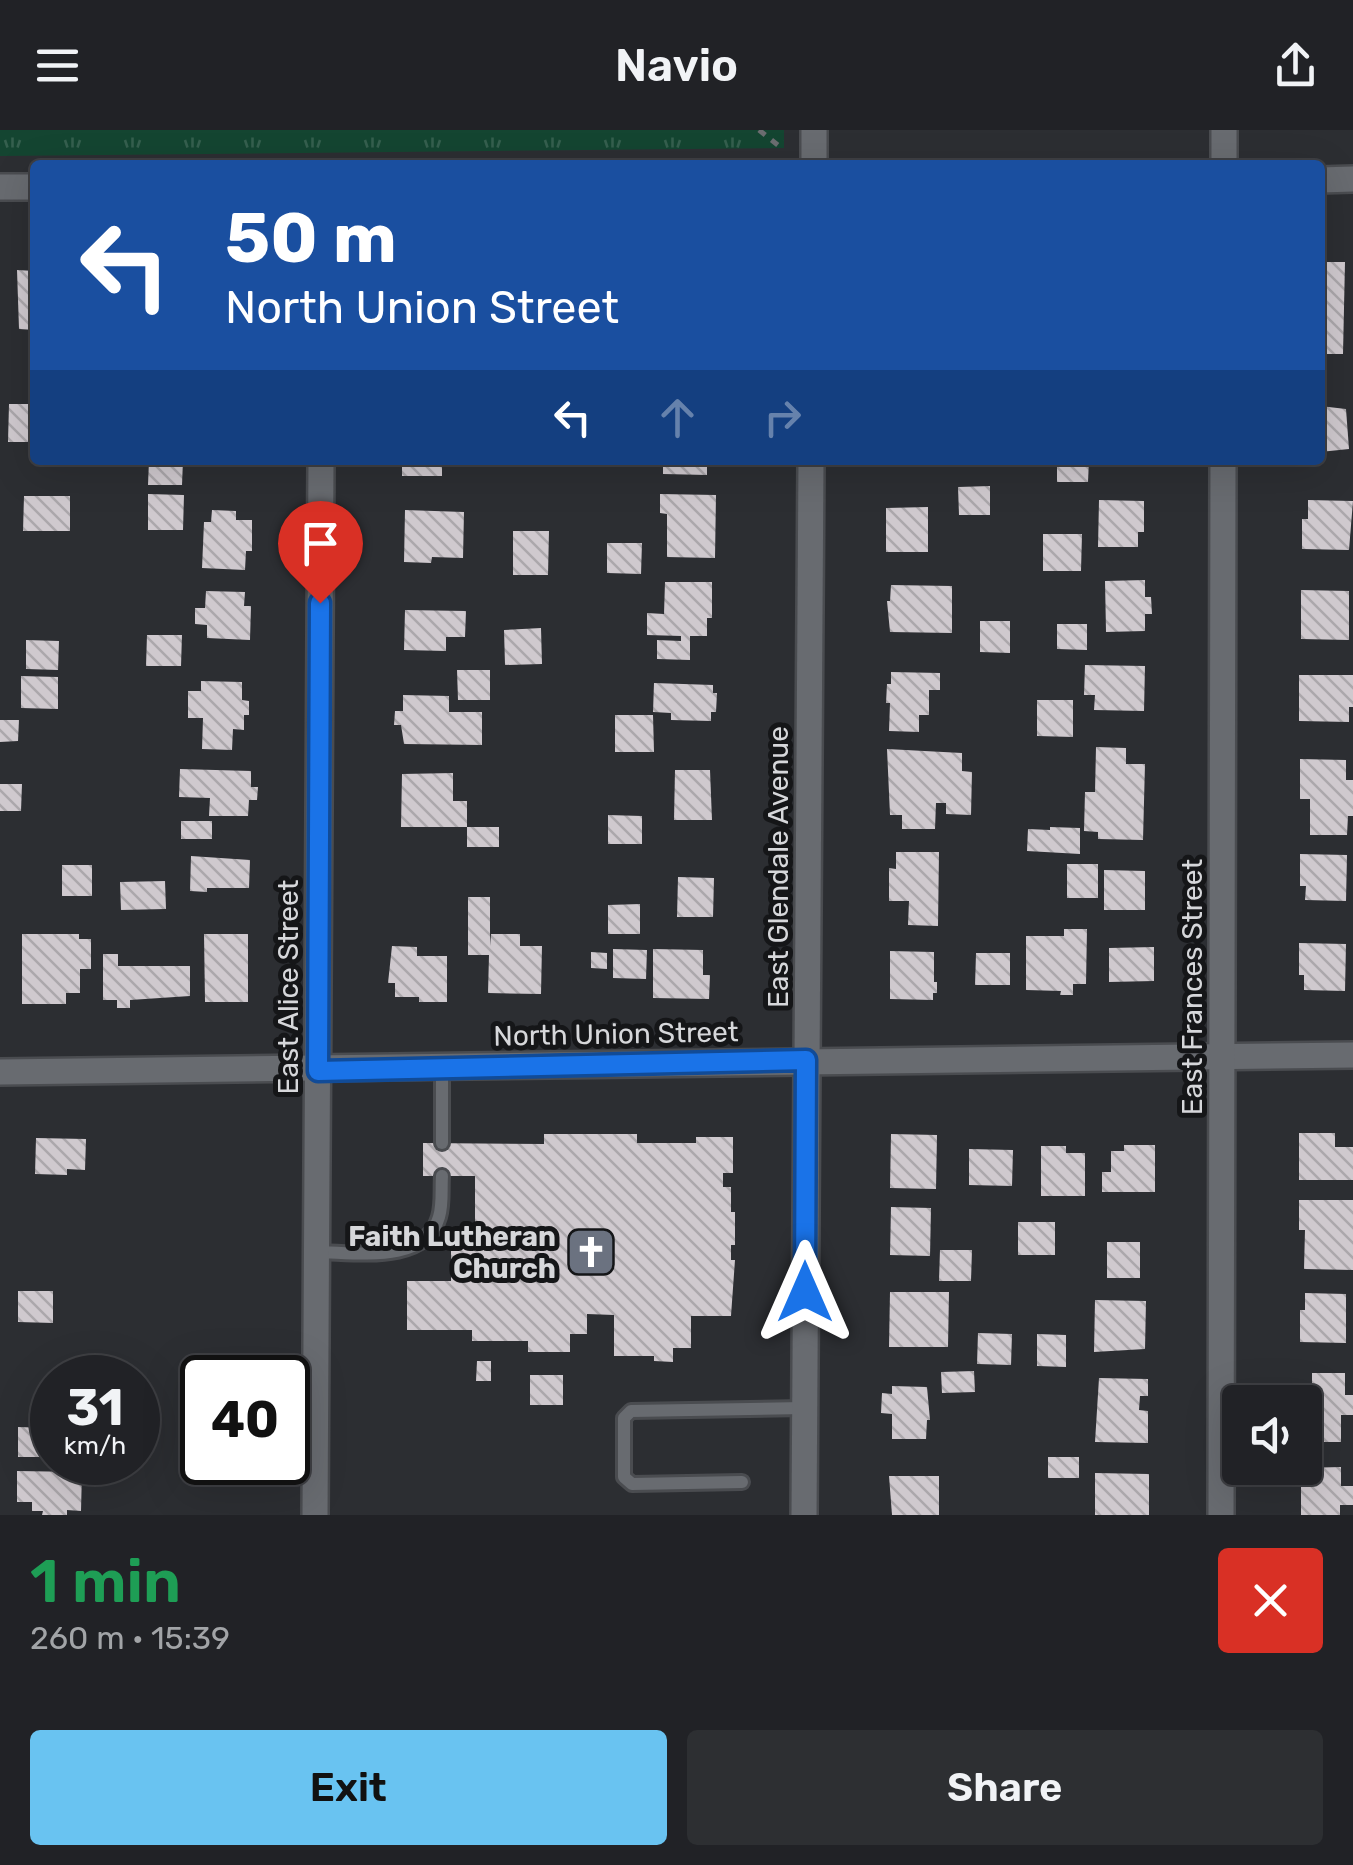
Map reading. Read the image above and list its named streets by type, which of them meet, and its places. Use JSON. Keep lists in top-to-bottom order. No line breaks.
{"streets":{"street":["East Glendale Avenue","East Alice Street","East Frances Street","North Union Street"]},"crossings":[["East Glendale Avenue","North Union Street"],["East Alice Street","North Union Street"],["East Frances Street","North Union Street"]],"places":{"church":["Faith Lutheran Church"]},"page":{"header":"Navio","turn":["50 m","North Union Street"],"speed":"31 km/h","limit":"40","heading":["1 min","260 m · 15:39"],"buttons":["Exit","Share"]}}
